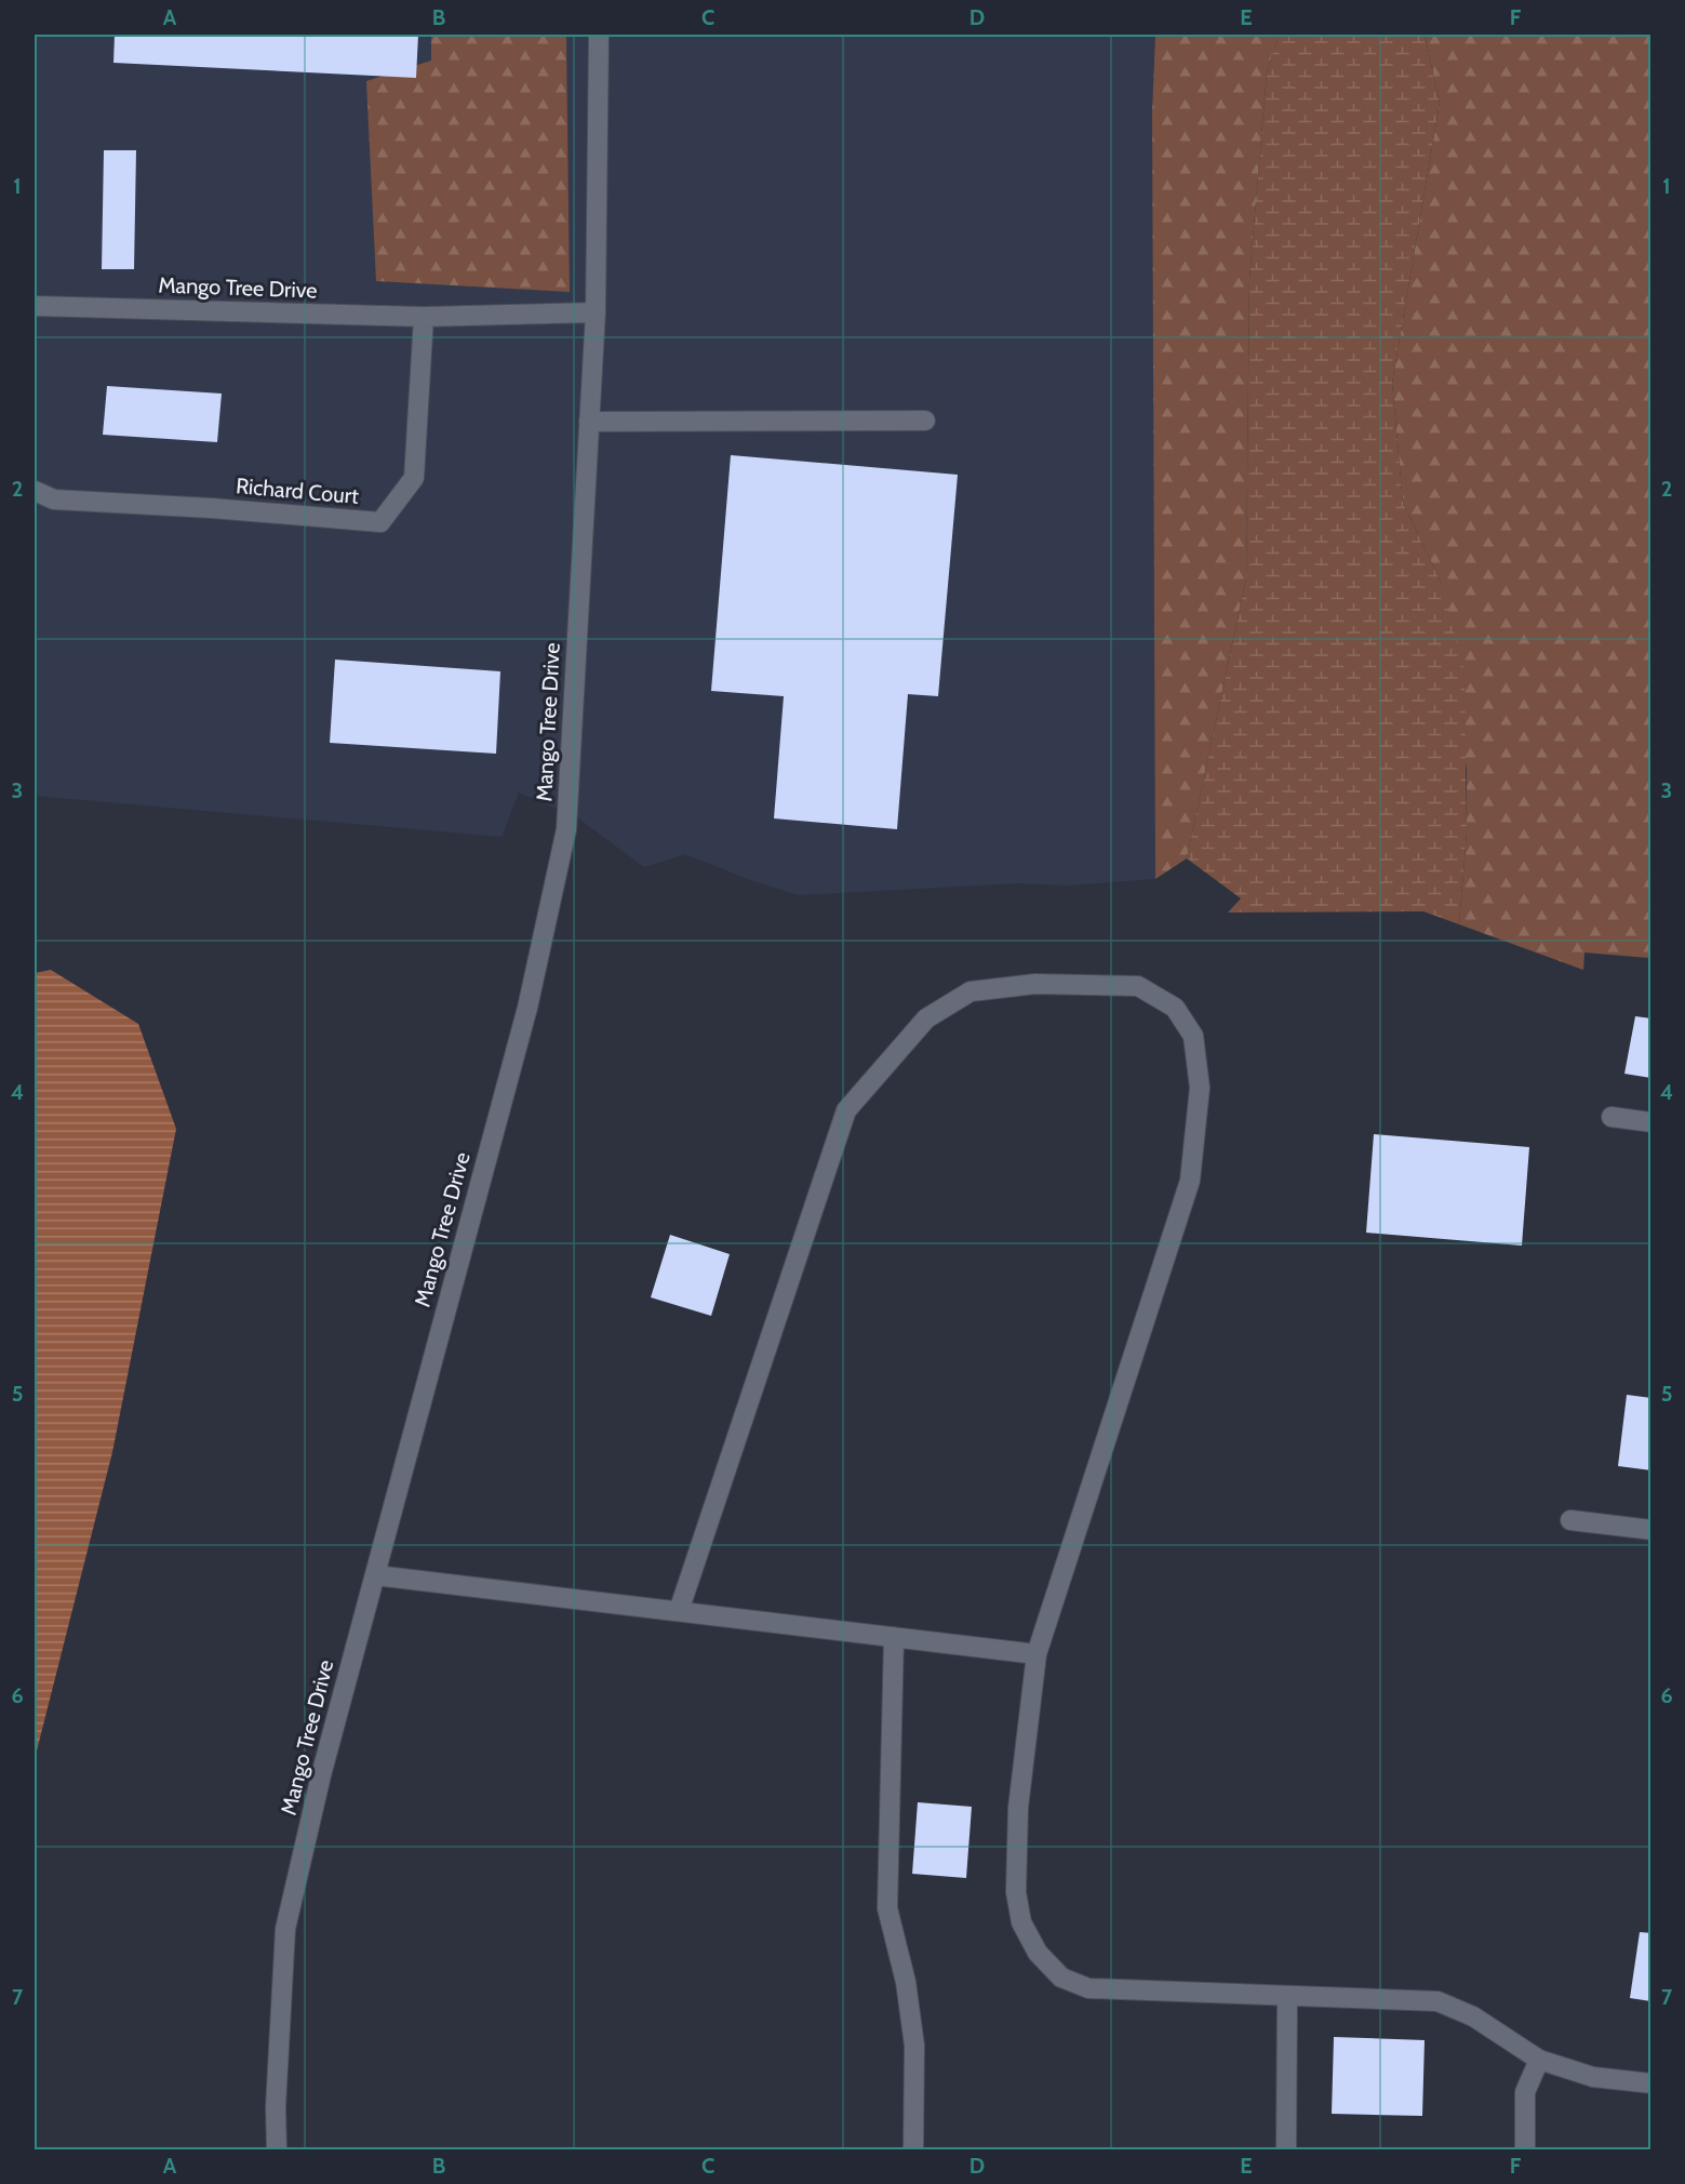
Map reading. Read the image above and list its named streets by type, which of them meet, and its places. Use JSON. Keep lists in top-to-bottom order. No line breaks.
{"streets":{"street":["Mango Tree Drive","Richard Court"]},"crossings":[["Mango Tree Drive","Richard Court"]],"grid":{"columns":["A","B","C","D","E","F"],"rows":["1","2","3","4","5","6","7"]}}
